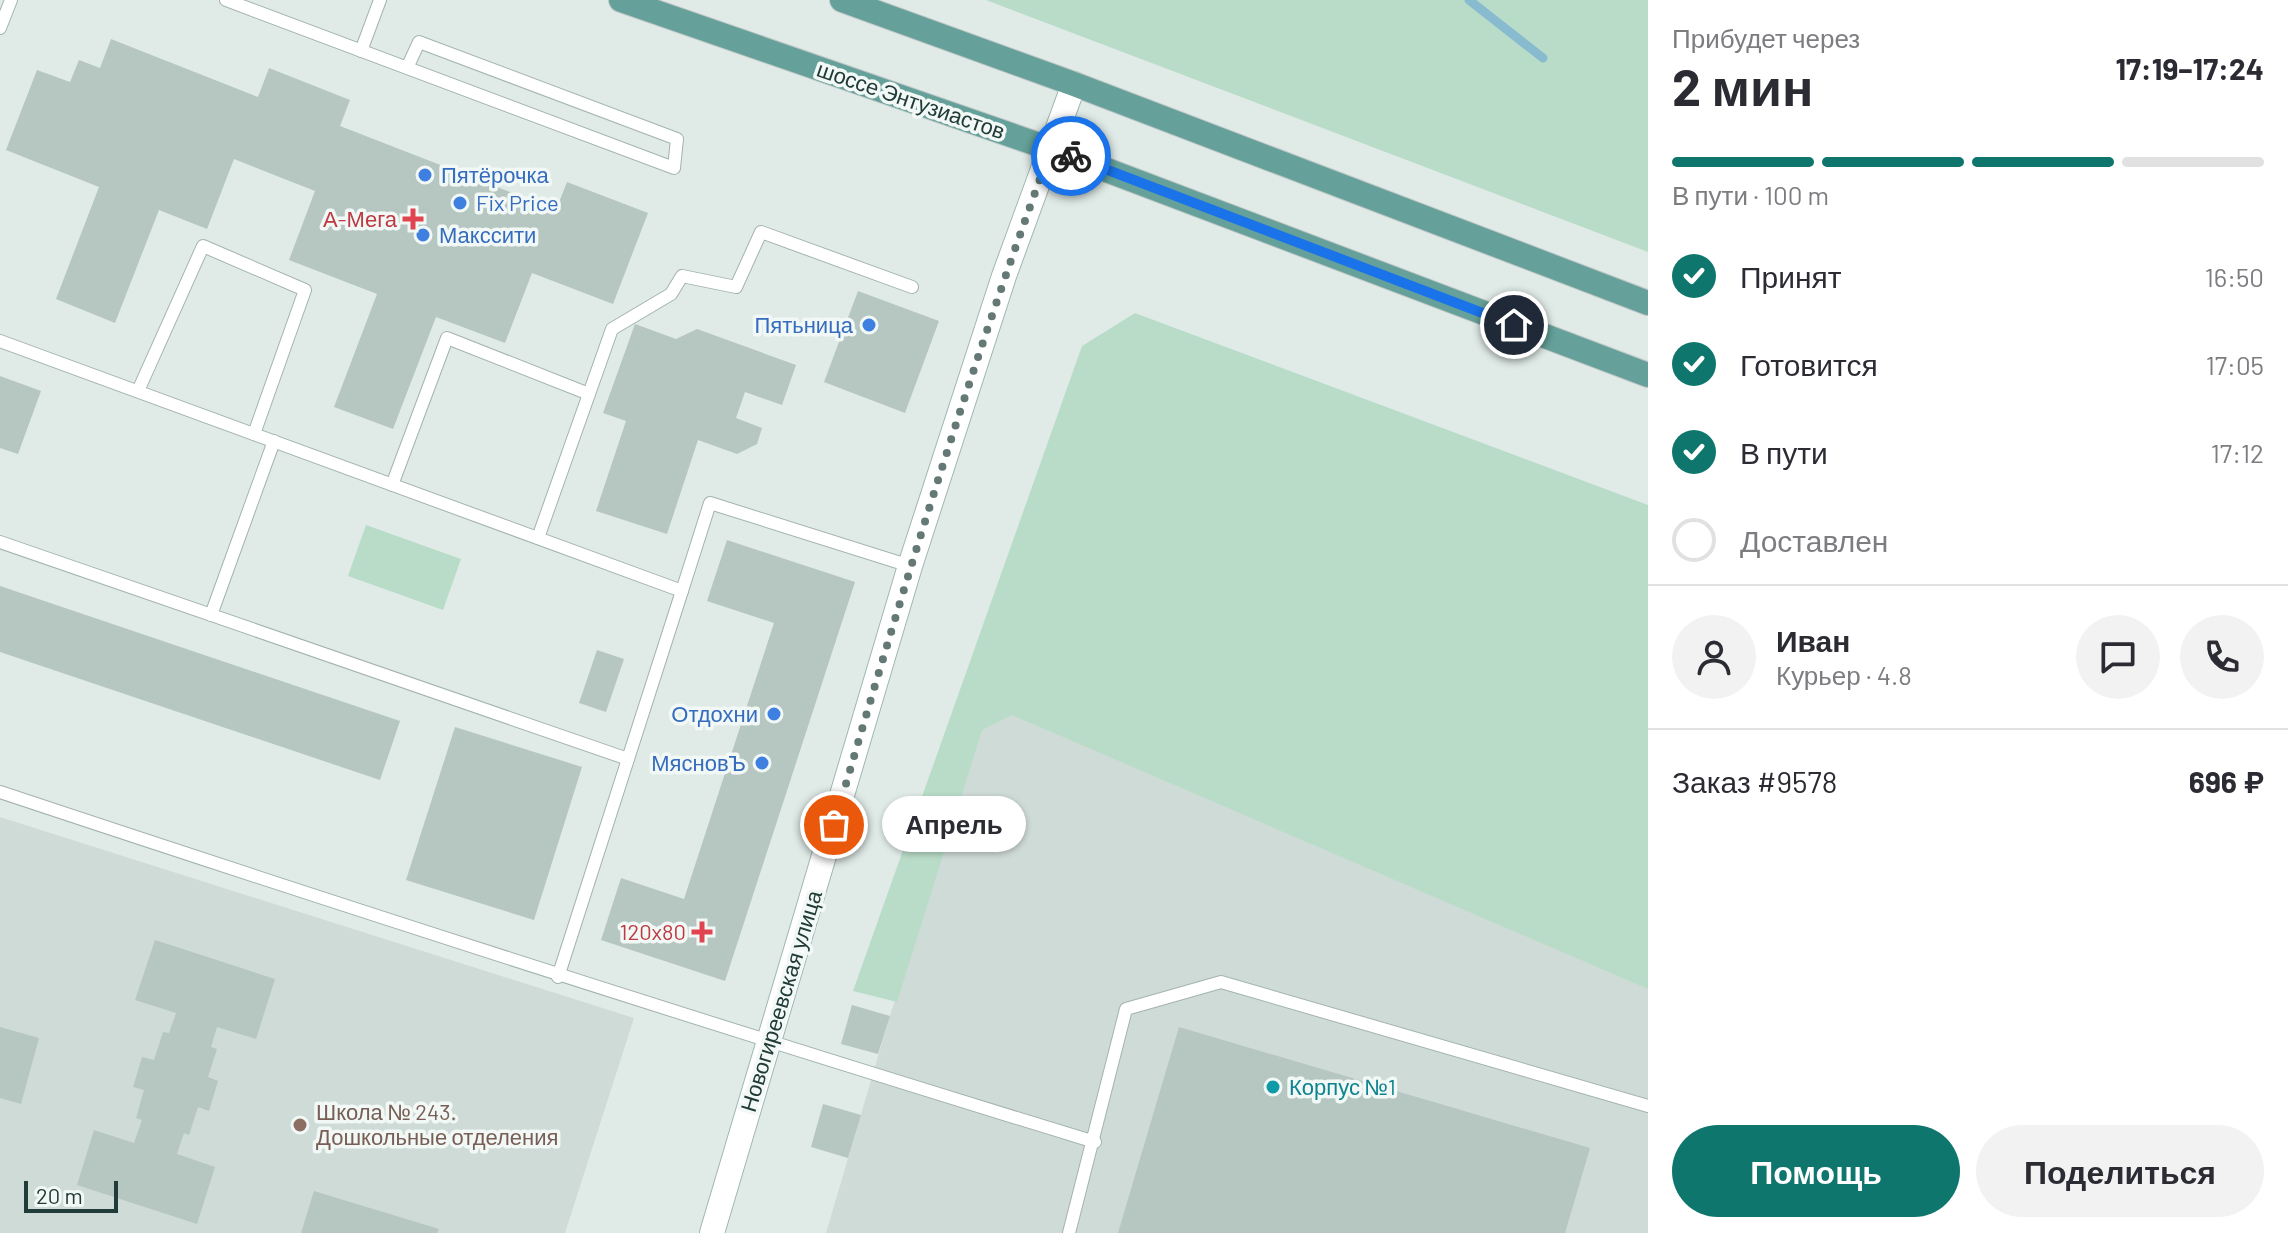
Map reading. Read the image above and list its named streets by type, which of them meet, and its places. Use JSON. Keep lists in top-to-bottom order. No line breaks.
{"streets":{"main road":["шоссе Энтузиастов","Новогиреевская улица"]},"crossings":[["шоссе Энтузиастов","Новогиреевская улица"]],"places":{"other":["Пятёрочка","Fix Price","Макссити","Пятьница","Отдохни","МясновЪ","Апрель","Корпус №1","Школа № 243. Дошкольные отделения"],"health":["А-Мега","120x80"]},"scale_bar":"20 m","page":{"heading":["2 мин","Прибудет через","17:19–17:24"],"panel":["Иван","Курьер · 4.8","Заказ #9578","696 ₽"],"bar":"В пути · 100 m","list":[["Принят","16:50"],["Готовится","17:05"],["В пути","17:12"],"Доставлен"],"bubble":"Апрель","buttons":["Помощь","Поделиться"],"scale":"20 m"}}
